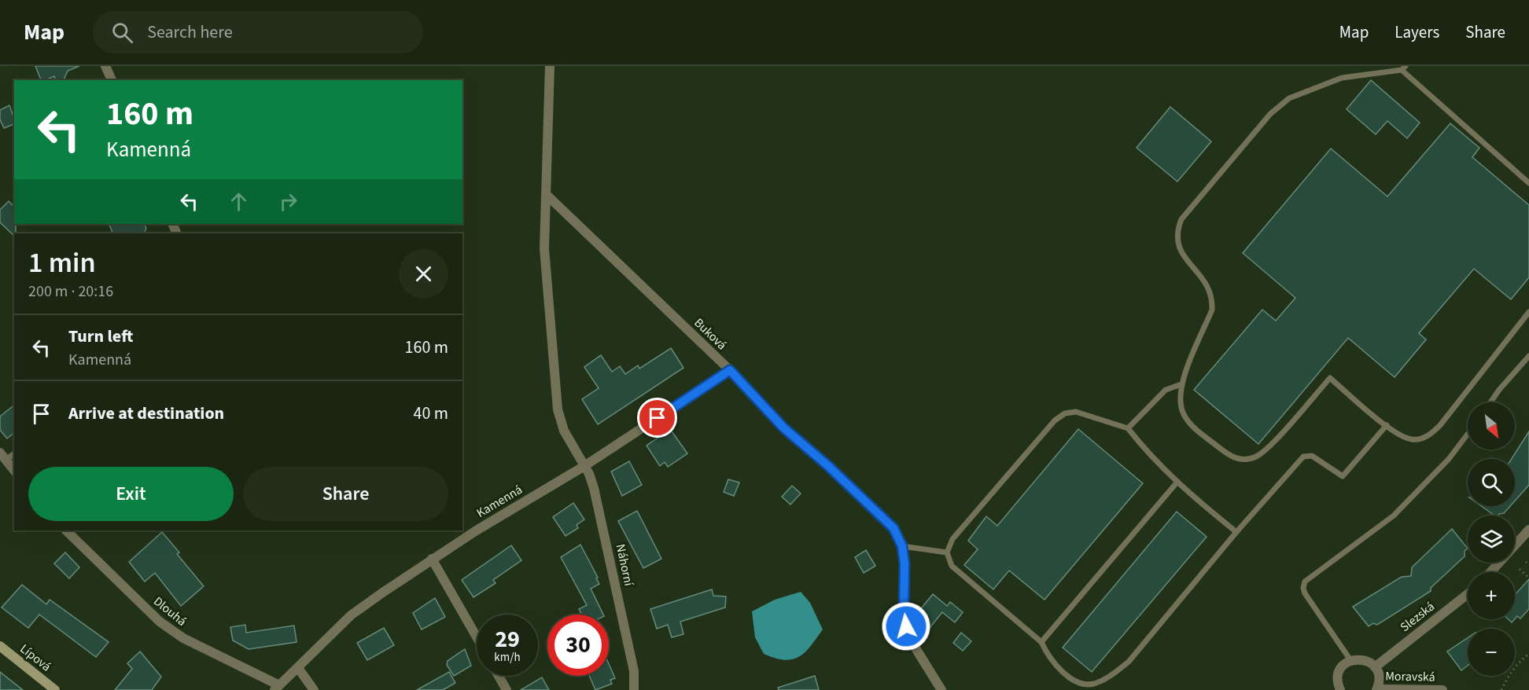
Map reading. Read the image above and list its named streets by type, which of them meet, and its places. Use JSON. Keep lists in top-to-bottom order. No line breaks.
{"streets":{"street":["Buková","Kamenná","Náhorní","Dlouhá","Slezská","Lípová","Moravská"]},"crossings":[["Buková","Kamenná"],["Buková","Náhorní"],["Kamenná","Náhorní"],["Kamenná","Dlouhá"]],"north":"bottom right","page":{"header":"Map","search":"Search here","nav":["Map","Layers","Share"],"turn":["160 m","Kamenná"],"heading":["1 min","200 m · 20:16"],"list":[{"name":"Turn left","note":"Kamenná","value":"160 m"},{"name":"Arrive at destination","value":"40 m"}],"map_buttons":["+","−"],"buttons":["Exit","Share"],"speed":"29 km/h","limit":"30"}}
